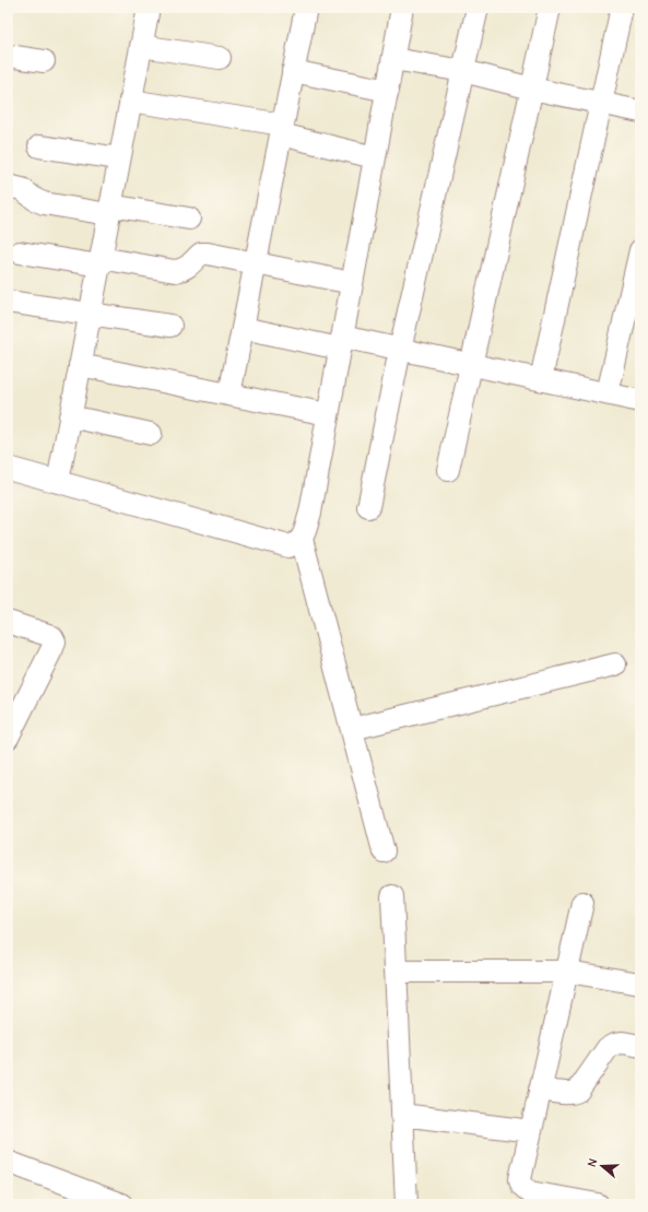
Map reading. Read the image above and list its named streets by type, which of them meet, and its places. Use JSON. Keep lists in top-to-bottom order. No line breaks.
{"north":"left"}
